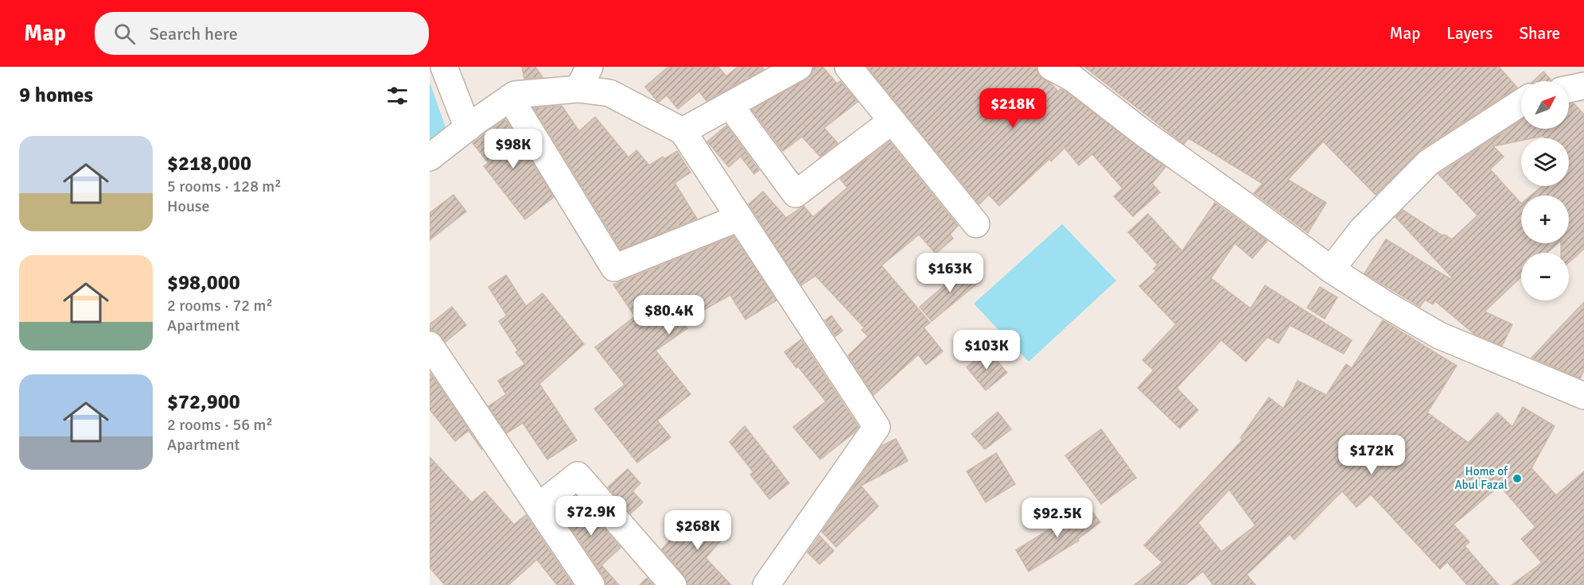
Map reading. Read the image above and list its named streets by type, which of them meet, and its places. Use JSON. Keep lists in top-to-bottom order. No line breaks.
{"places":["Home of Abul Fazal"],"north":"top right","page":{"header":"Map","search":"Search here","nav":["Map","Layers","Share"],"heading":"9 homes","map_buttons":["+","−"],"price":["$218K","$98K","$163K","$80.4K","$103K","$172K","$72.9K","$92.5K","$268K"],"list":[{"name":"$218,000","note":"5 rooms · 128 m² · House"},{"name":"$98,000","note":"2 rooms · 72 m² · Apartment"},{"name":"$72,900","note":"2 rooms · 56 m² · Apartment"}]}}
